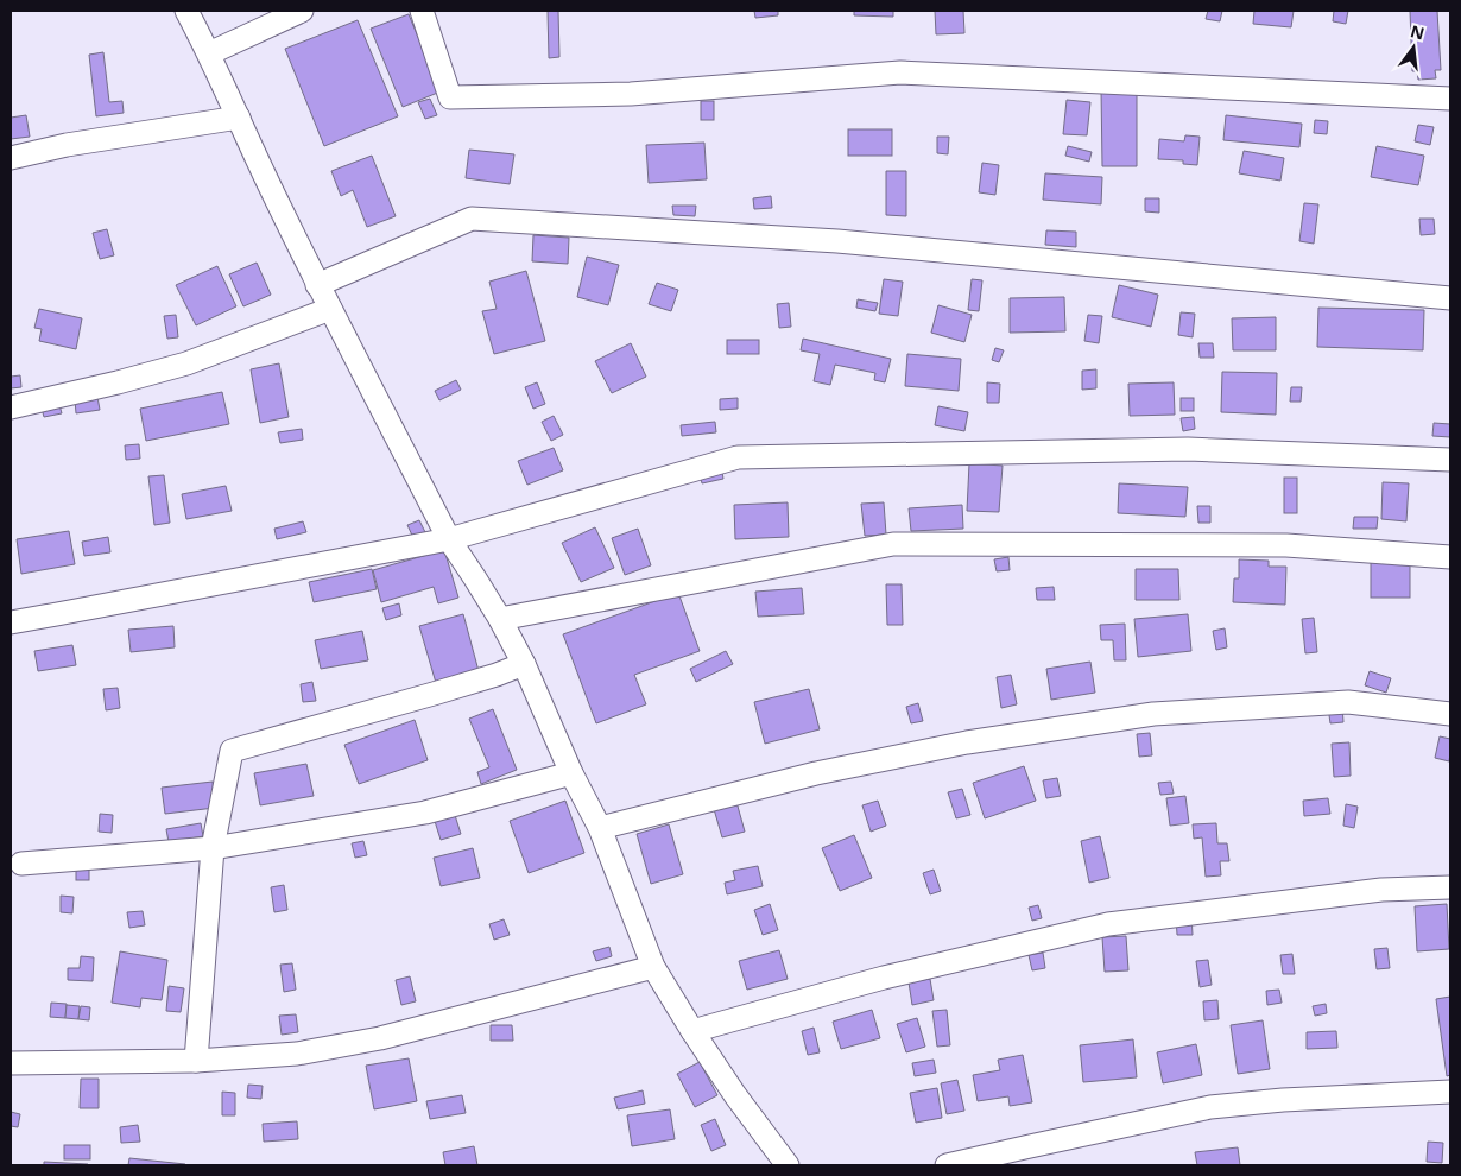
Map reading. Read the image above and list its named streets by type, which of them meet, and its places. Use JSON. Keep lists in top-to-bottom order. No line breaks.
{"north":"top"}
